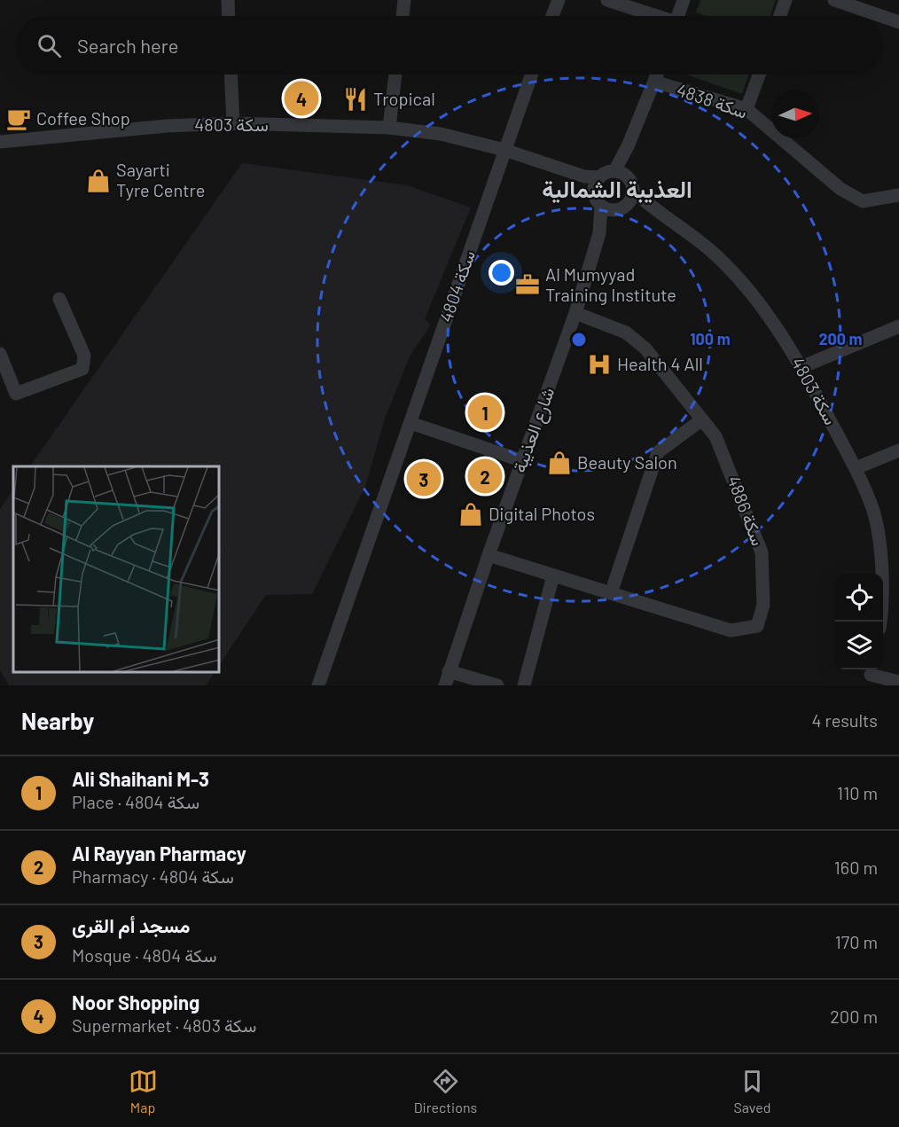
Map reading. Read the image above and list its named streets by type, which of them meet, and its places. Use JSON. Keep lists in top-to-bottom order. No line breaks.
{"streets":{"street":["سكة 4838","سكة 4803","سكة 4804","شارع العذيبة","سكة 4886"]},"crossings":[["سكة 4803","سكة 4804"],["سكة 4803","شارع العذيبة"],["شارع العذيبة","سكة 4886"]],"districts":["العذيبة الشمالية"],"places":{"restaurant":["Tropical"],"cafe":["Coffee Shop"],"shop":["Sayarti Tyre Centre","Beauty Salon","Digital Photos"],"office":["Al Mumyyad Training Institute"],"hospital":["Health 4 All"]},"north":"right","page":{"search":"Search here","pins":["4","1","2","3"],"heading":["Nearby","4 results"],"list":[{"mark":"1","name":"Ali Shaihani M-3","note":"Place · سكة 4804","value":"110 m"},{"mark":"2","name":"Al Rayyan Pharmacy","note":"Pharmacy · سكة 4804","value":"160 m"},{"mark":"3","name":"مسجد أم القرى","note":"Mosque · سكة 4804","value":"170 m"},{"mark":"4","name":"Noor Shopping","note":"Supermarket · سكة 4803","value":"200 m"}],"nav":["Map","Directions","Saved"]},"rings":["100 m","200 m"]}
